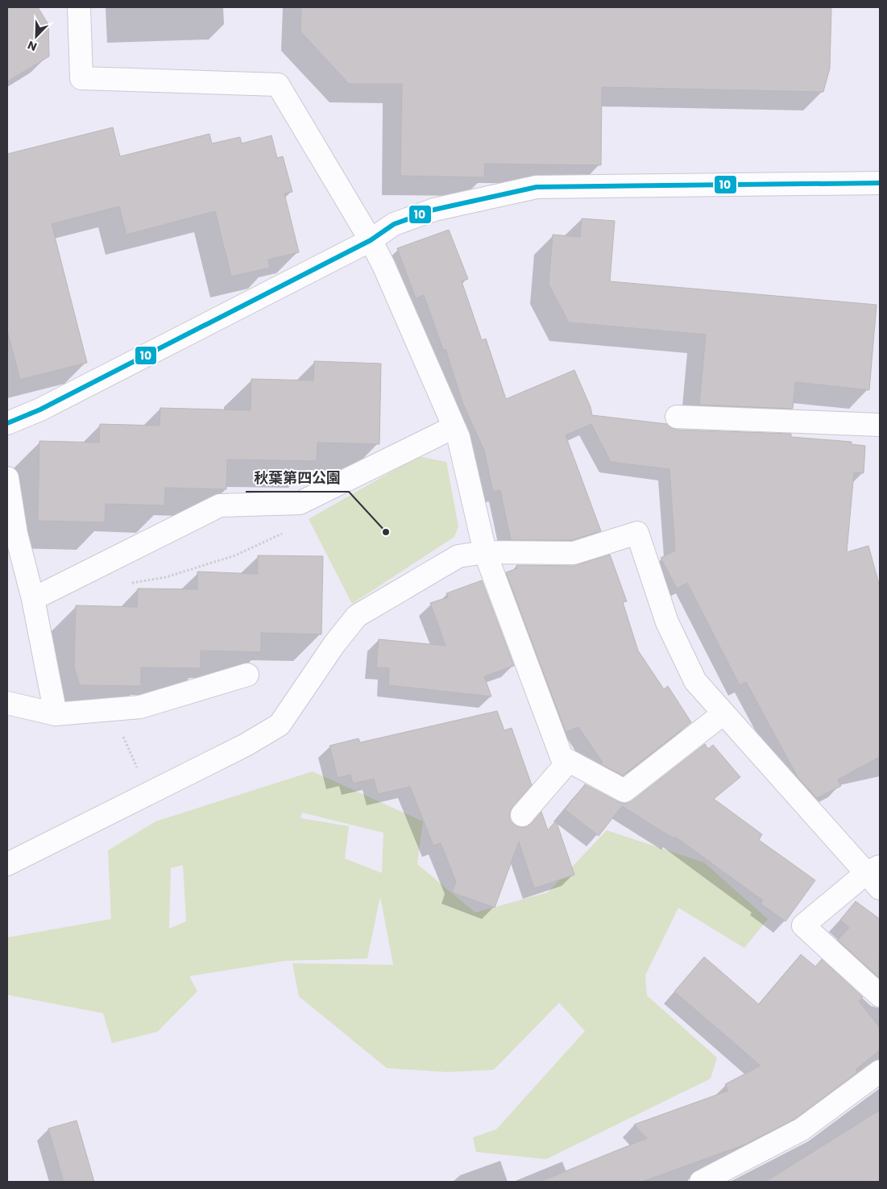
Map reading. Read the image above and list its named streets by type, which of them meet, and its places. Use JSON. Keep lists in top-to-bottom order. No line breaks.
{"places":["秋葉第四公園"],"lines":["transit line 10"],"north":"bottom left"}
